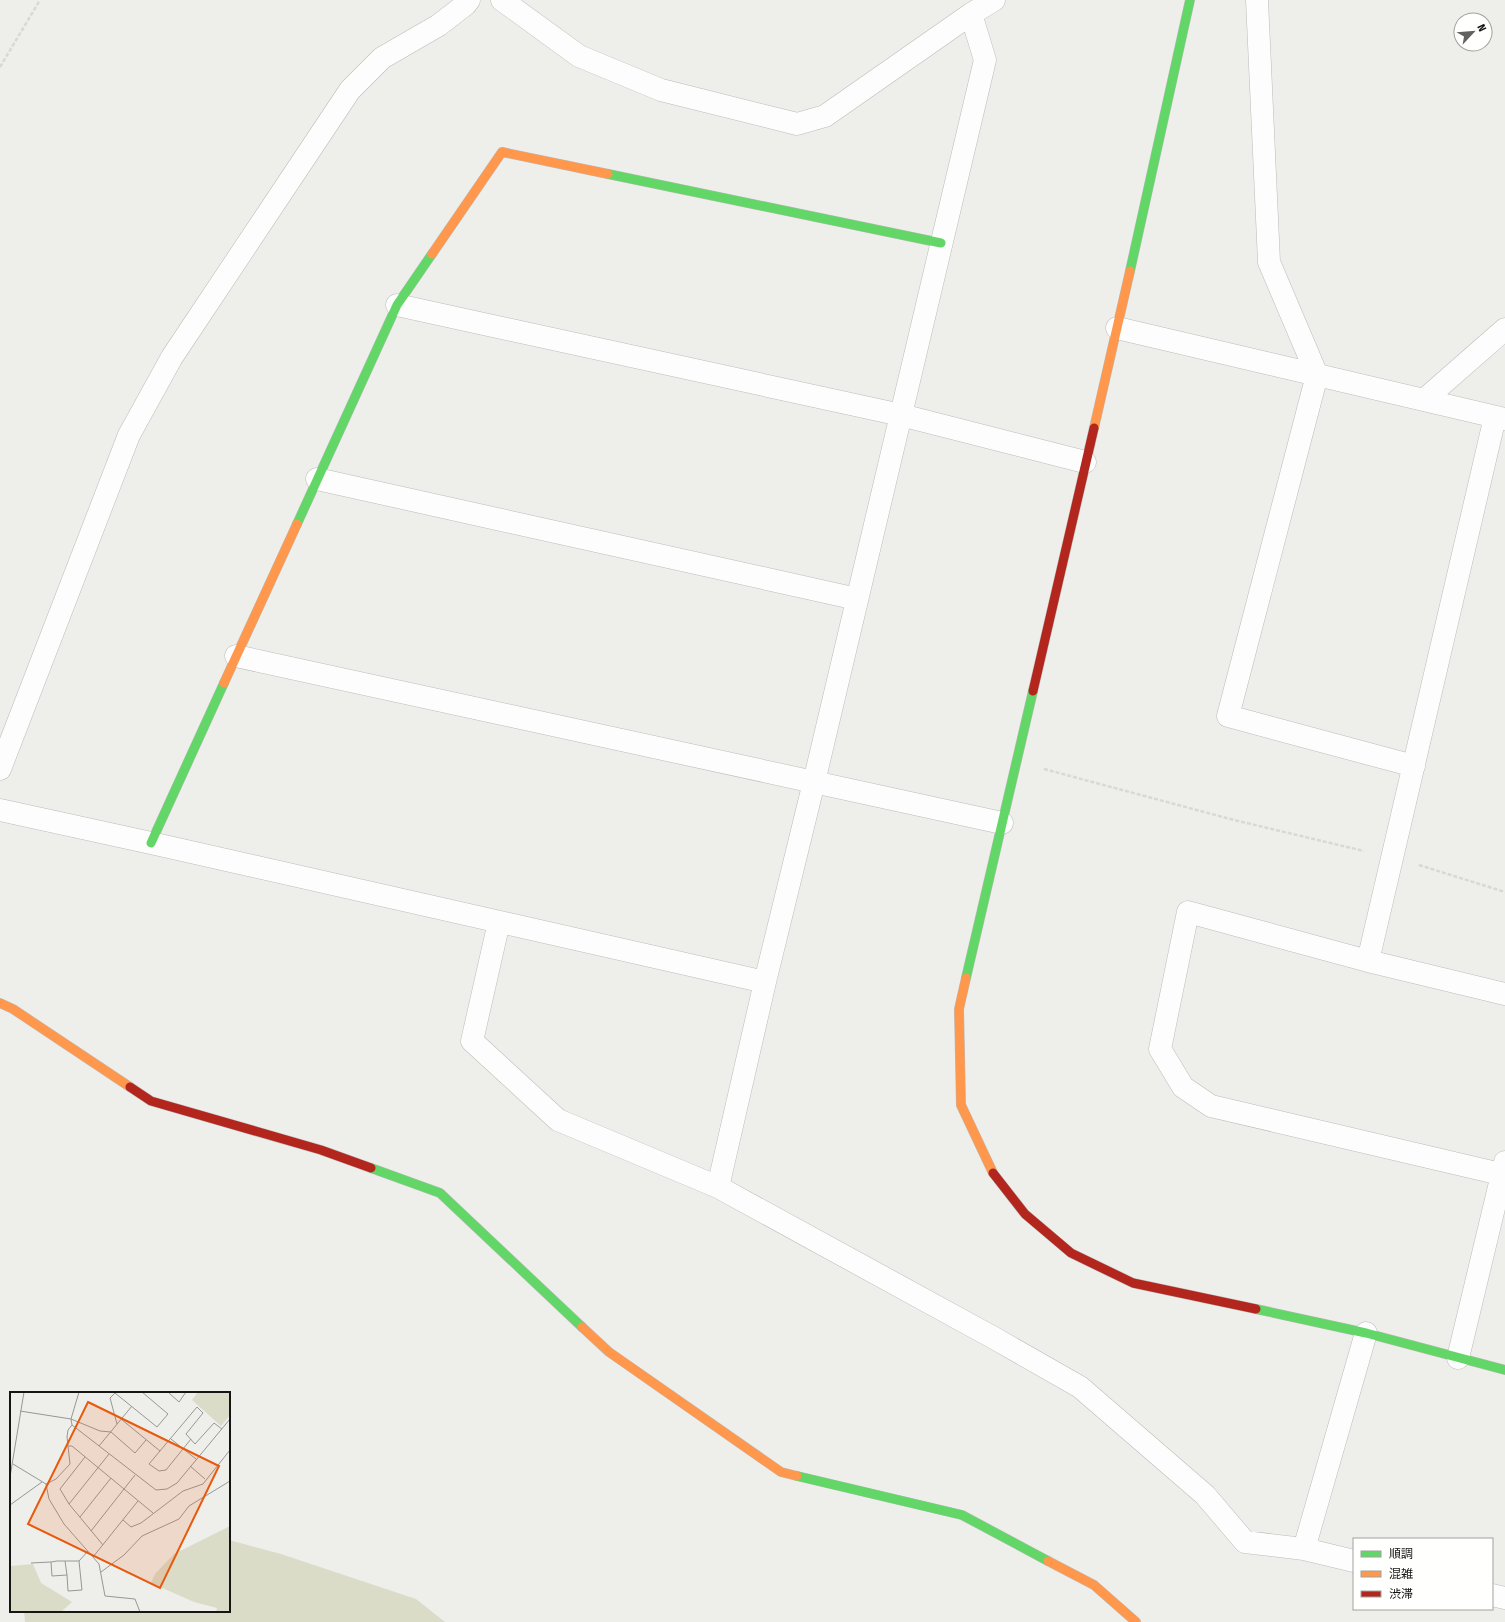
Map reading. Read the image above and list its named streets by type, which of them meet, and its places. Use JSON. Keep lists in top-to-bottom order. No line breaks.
{"legend":["順調","混雑","渋滞"],"north":"top right"}
